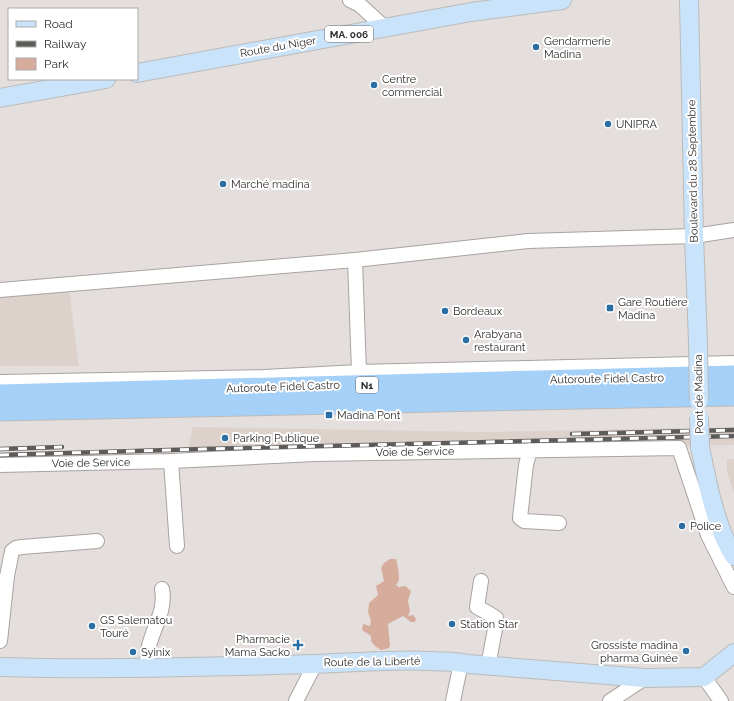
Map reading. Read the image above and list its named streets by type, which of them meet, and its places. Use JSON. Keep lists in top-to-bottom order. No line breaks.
{"streets":{"highway":["Autoroute Fidel Castro","N1"],"main road":["MA. 006","Route du Niger","Boulevard du 28 Septembre","Pont de Madina","Route de la Liberté"],"street":["Voie de Service"]},"crossings":[["Boulevard du 28 Septembre","Pont de Madina"]],"places":{"other":["Gendarmerie Madina","Centre commercial","UNIPRA","Marché madina","Bordeaux","Arabyana restaurant","Parking Publique","Police","Station Star","GS Salematou Touré","Grossiste madina pharma Guinée","Syinix"],"transit":["Gare Routière Madina","Madina Pont"],"health":["Pharmacie Mama Sacko"]},"legend":["Road","Railway","Park"]}
